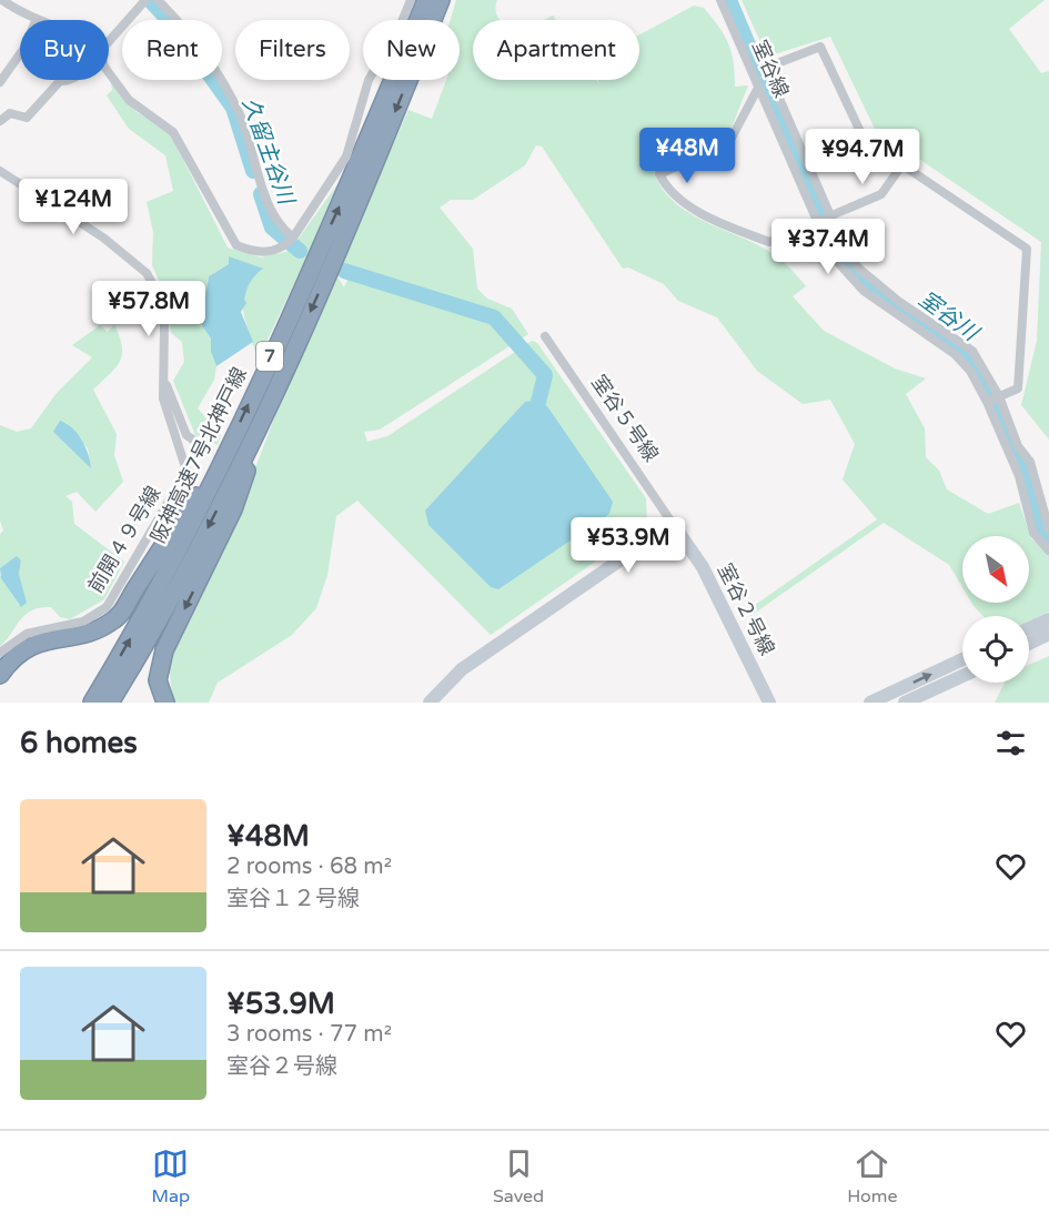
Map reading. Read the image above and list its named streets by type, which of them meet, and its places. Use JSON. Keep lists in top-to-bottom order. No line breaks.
{"streets":{"highway":["7","阪神高速7号北神戸線"],"street":["室谷線","室谷５号線","前開４９号線","室谷２号線"]},"crossings":[["室谷５号線","室谷２号線"]],"water":["久留主谷川","室谷川"],"north":"bottom right","page":{"chip":["Buy","Rent","Filters","New","Apartment"],"price":["¥48M","¥94.7M","¥124M","¥37.4M","¥57.8M","¥53.9M"],"heading":"6 homes","list":[{"name":"¥48M","note":"2 rooms · 68 m² · 室谷１２号線"},{"name":"¥53.9M","note":"3 rooms · 77 m² · 室谷２号線"}],"tabs":["Map","Saved","Home"]}}
